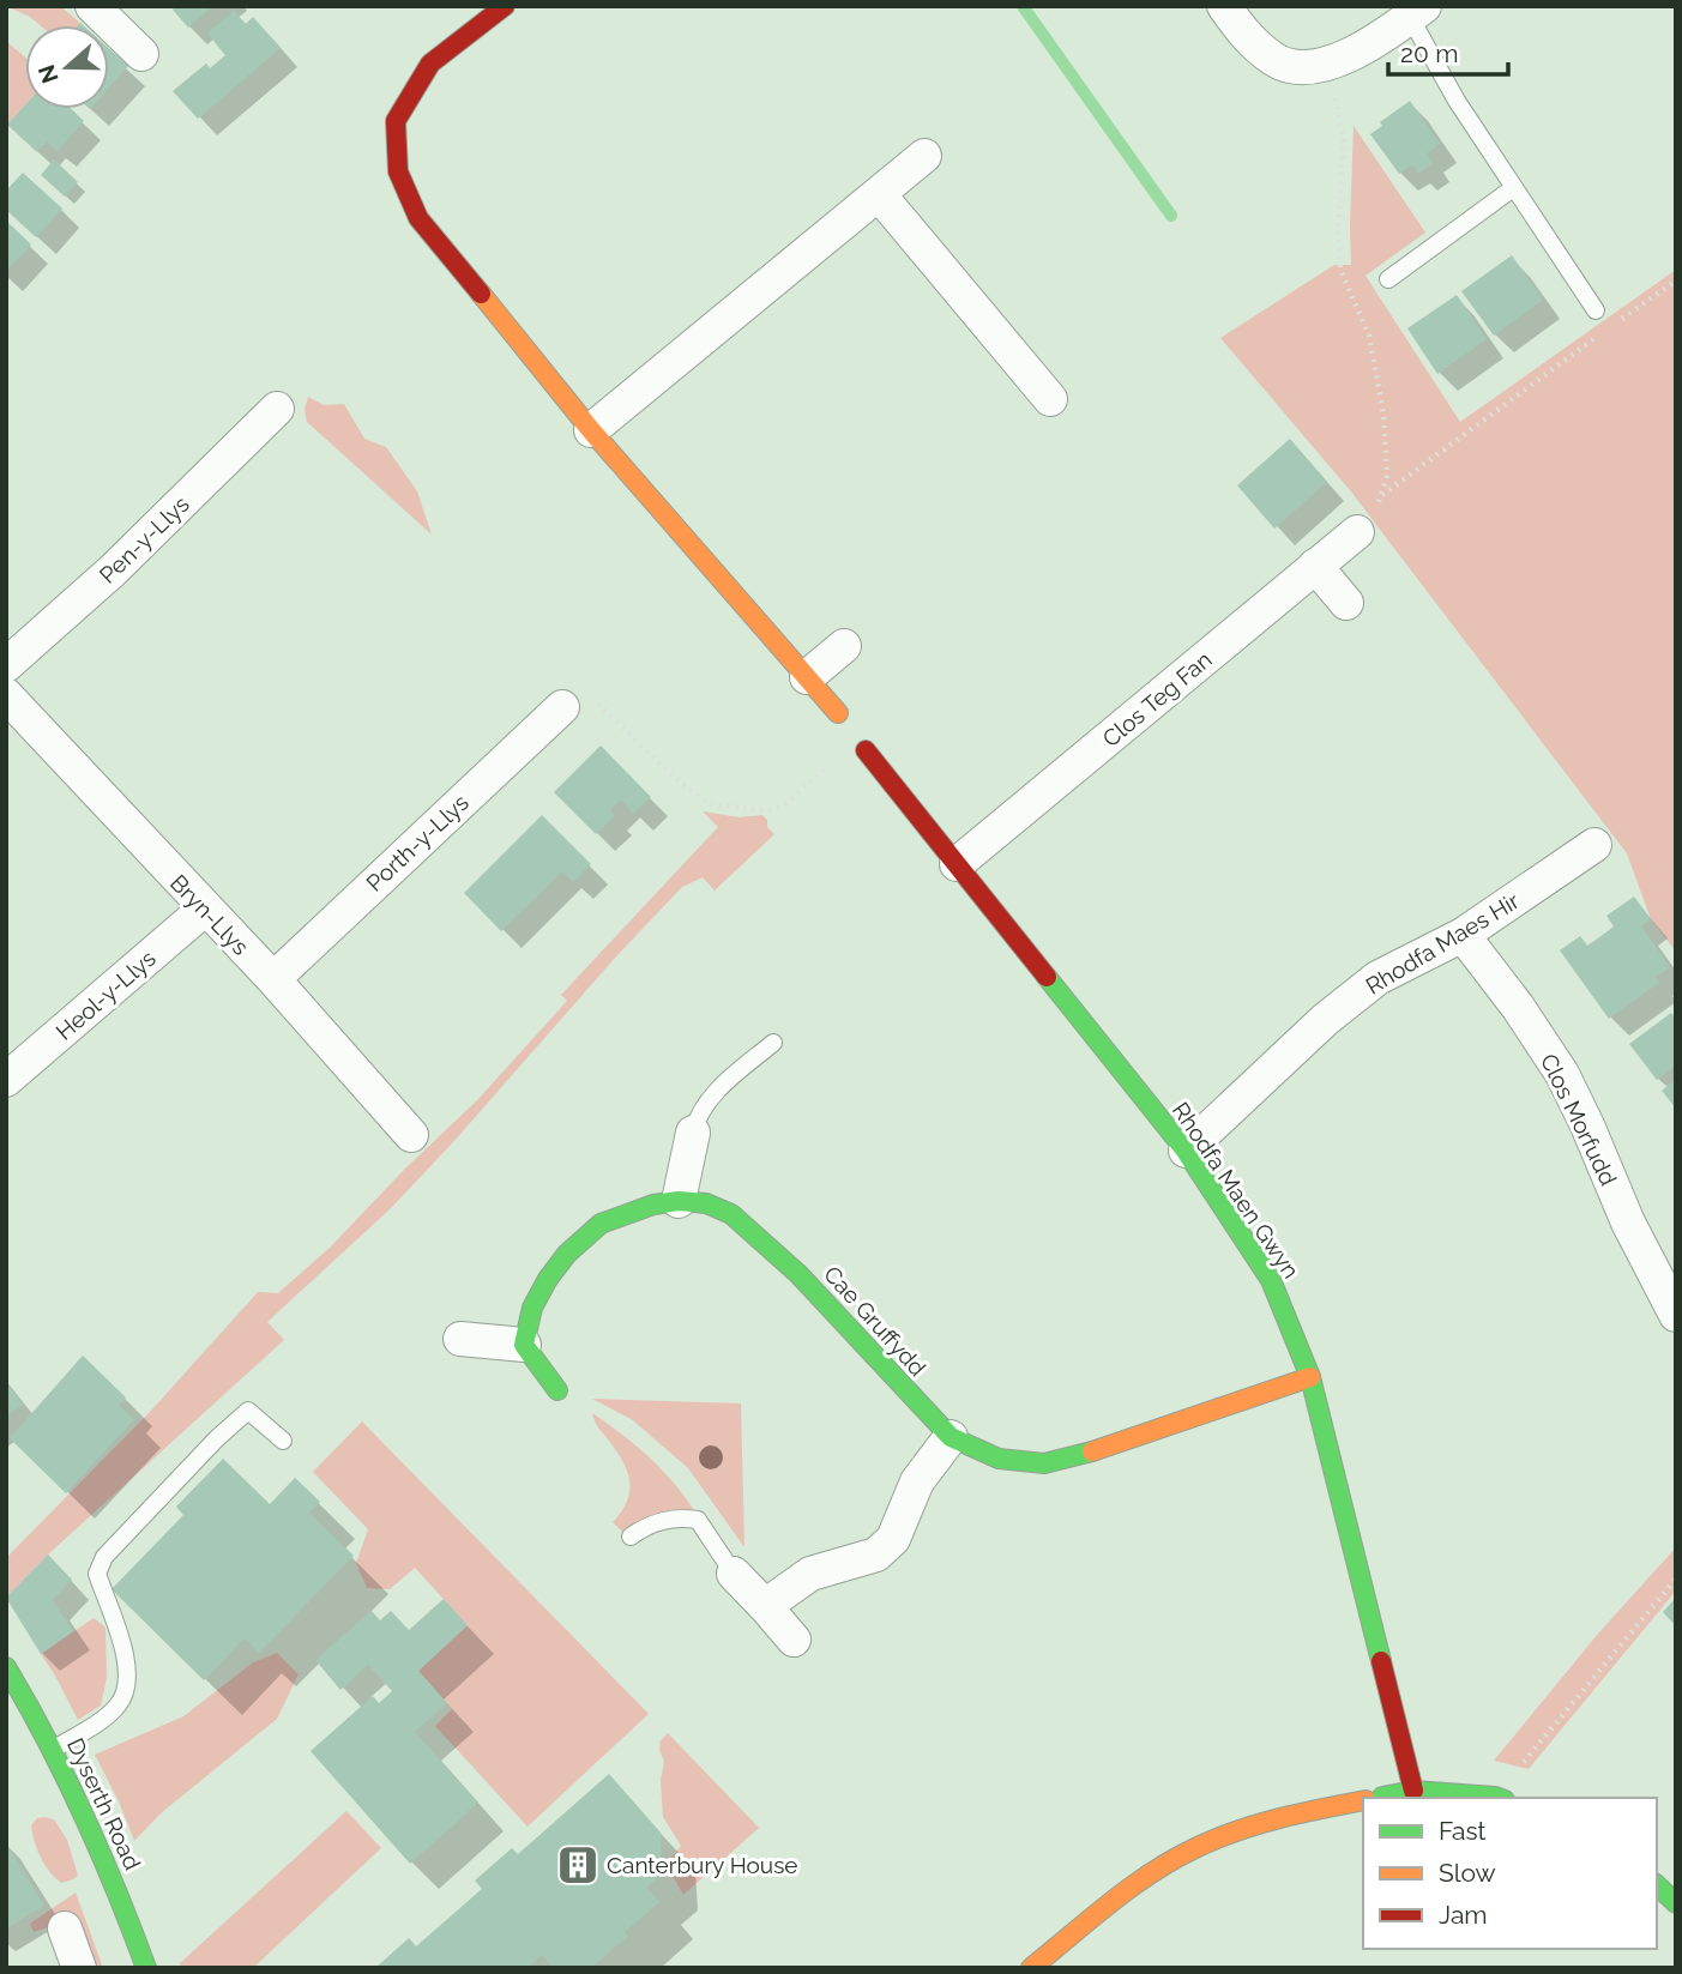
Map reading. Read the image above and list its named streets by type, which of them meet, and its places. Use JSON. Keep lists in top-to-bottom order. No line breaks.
{"streets":{"street":["Pen-y-Llys","Clos Teg Fan","Porth-y-Llys","Bryn-Llys","Rhodfa Maes Hir","Heol-y-Llys","Clos Morfudd","Rhodfa Maen Gwyn","Cae Gruffydd","Dyserth Road"]},"crossings":[["Clos Teg Fan","Rhodfa Maen Gwyn"],["Porth-y-Llys","Bryn-Llys"],["Bryn-Llys","Heol-y-Llys"],["Rhodfa Maes Hir","Clos Morfudd"],["Rhodfa Maes Hir","Rhodfa Maen Gwyn"],["Rhodfa Maen Gwyn","Cae Gruffydd"]],"places":{"building":["Canterbury House"]},"legend":["Fast","Slow","Jam"],"scale_bar":"20 m","north":"left"}
